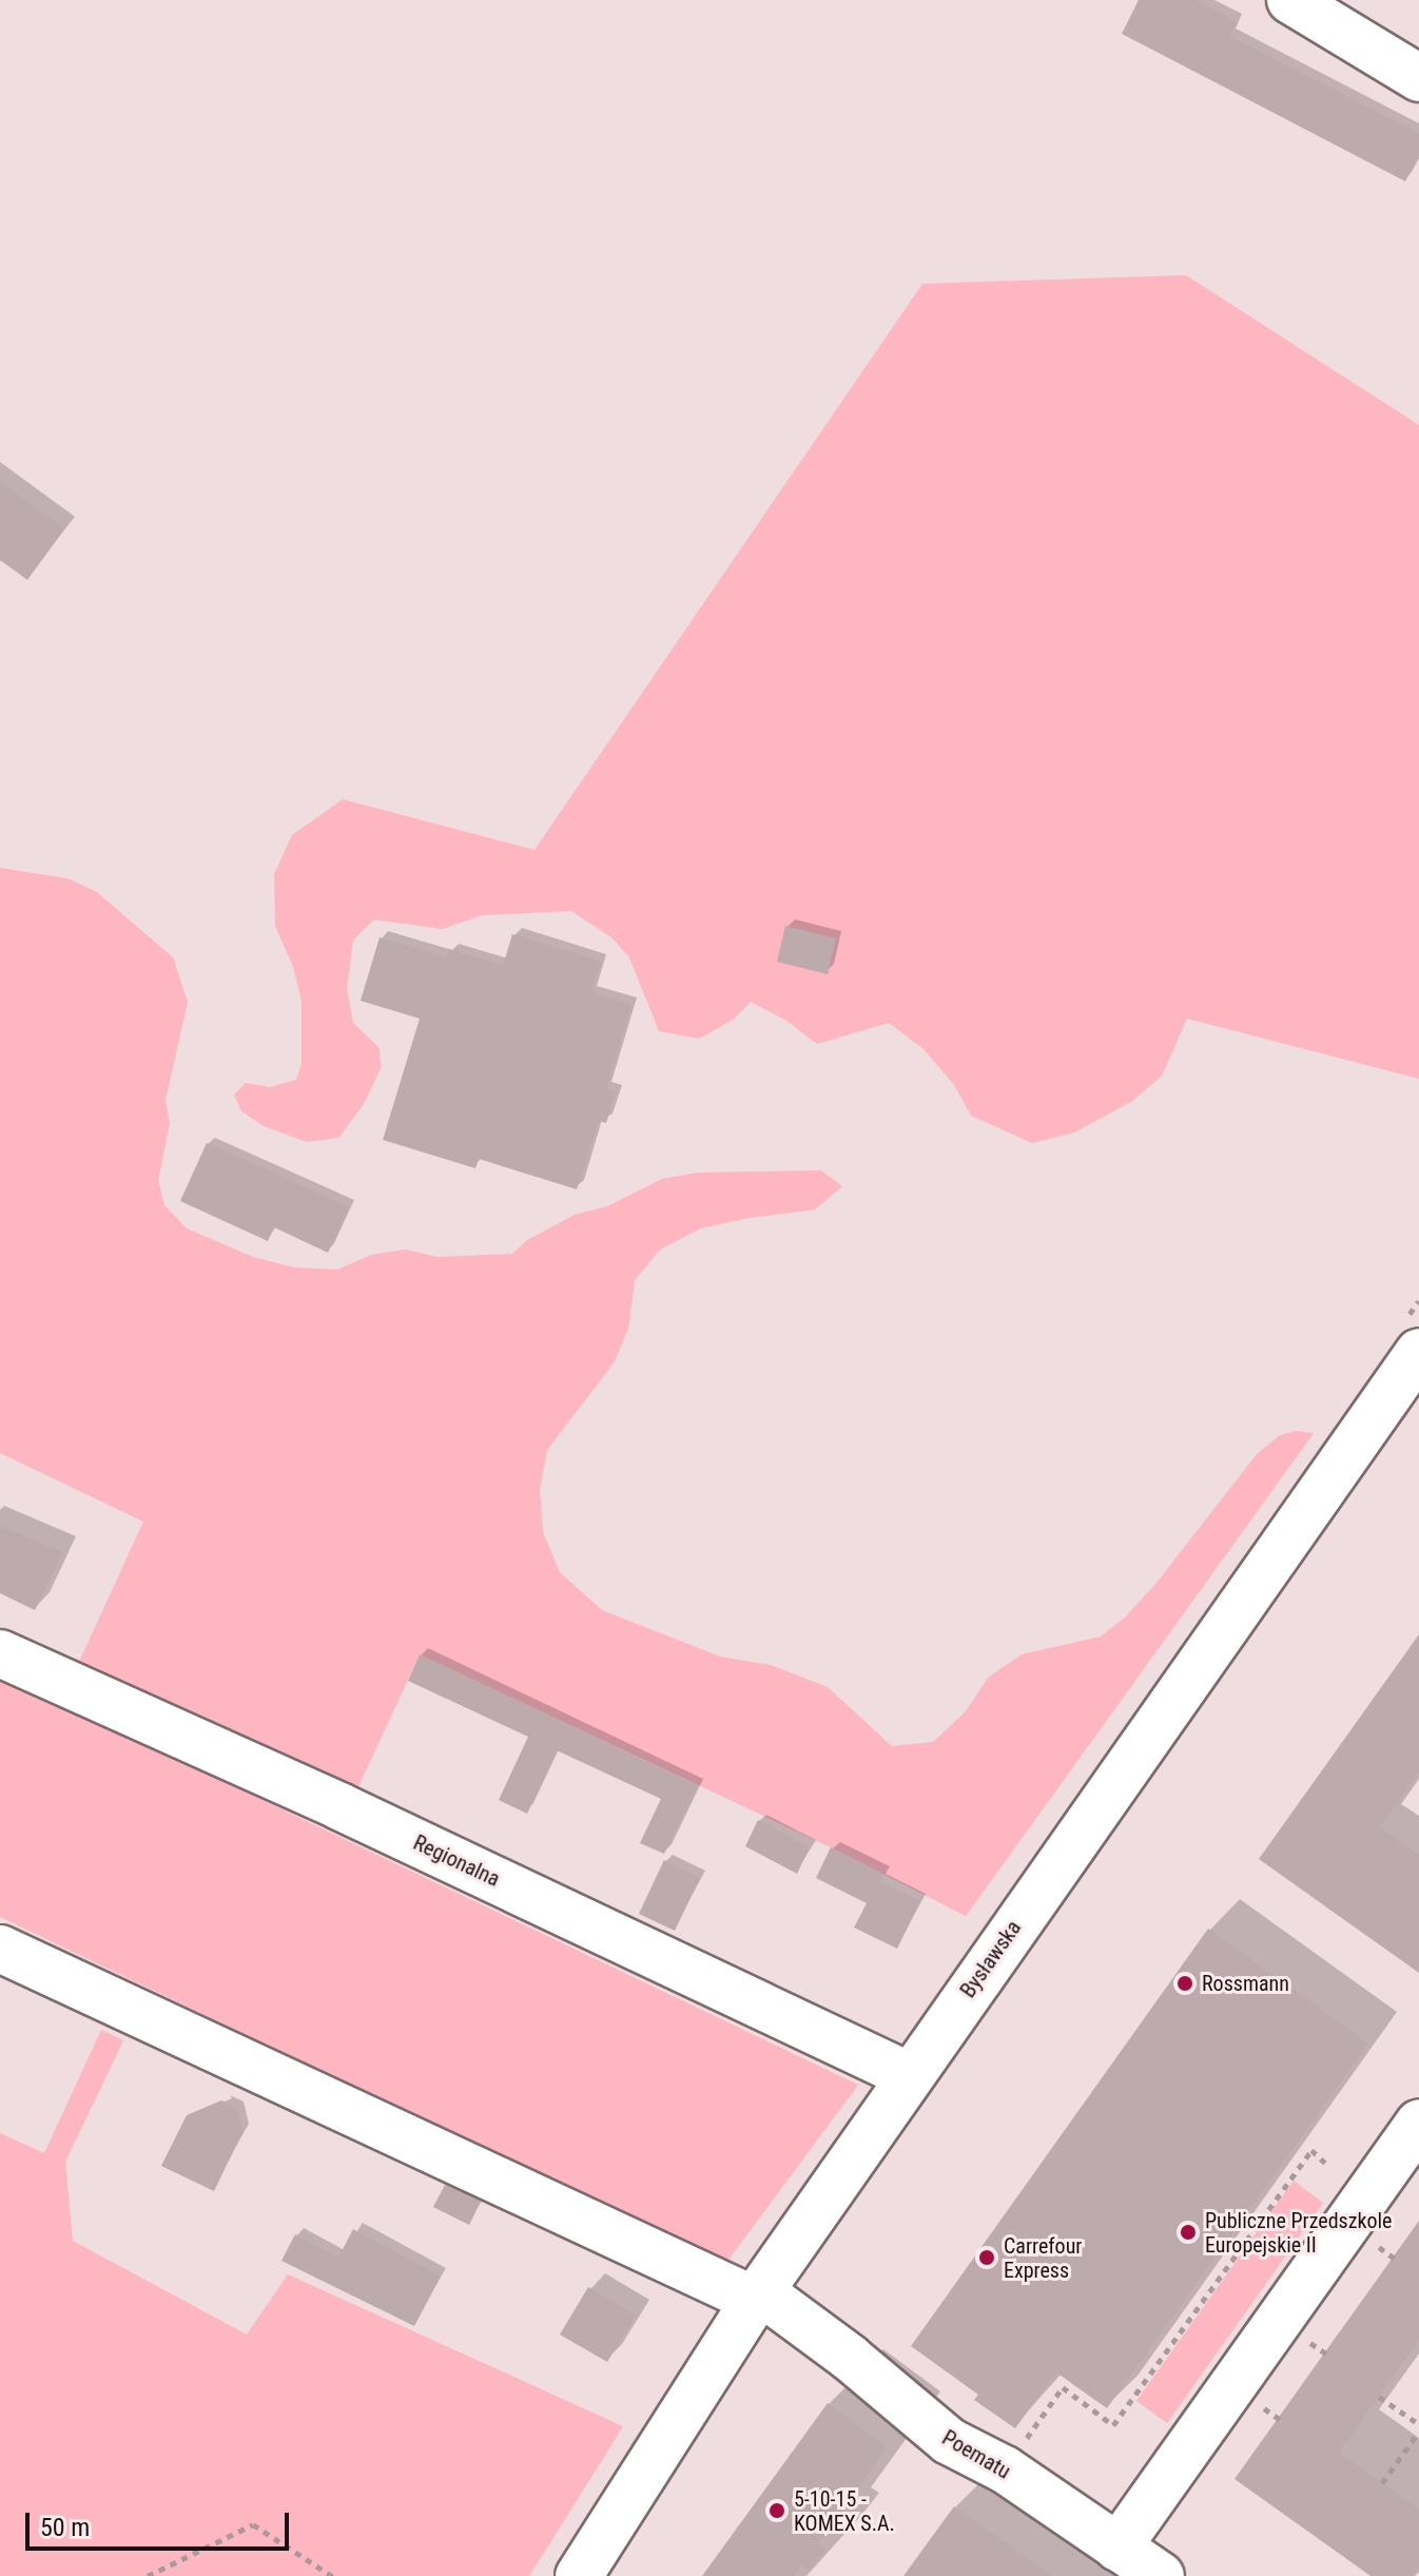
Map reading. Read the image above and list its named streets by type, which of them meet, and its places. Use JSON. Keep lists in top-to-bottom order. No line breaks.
{"streets":{"street":["Regionalna","Bysławska","Poematu"]},"crossings":[["Regionalna","Bysławska"],["Bysławska","Poematu"]],"places":["Rossmann","Publiczne Przedszkole Europejskie II","Carrefour Express","5-10-15 - KOMEX S.A."],"scale_bar":"50 m"}
